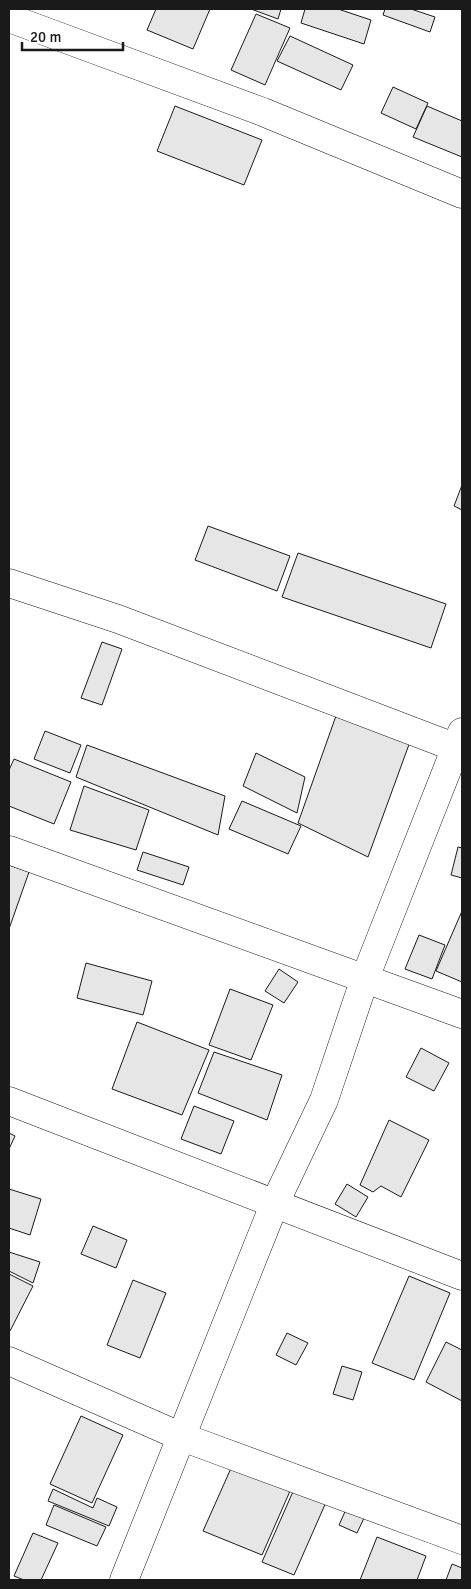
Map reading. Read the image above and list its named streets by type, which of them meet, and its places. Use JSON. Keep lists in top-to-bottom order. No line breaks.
{"scale_bar":"20 m"}
